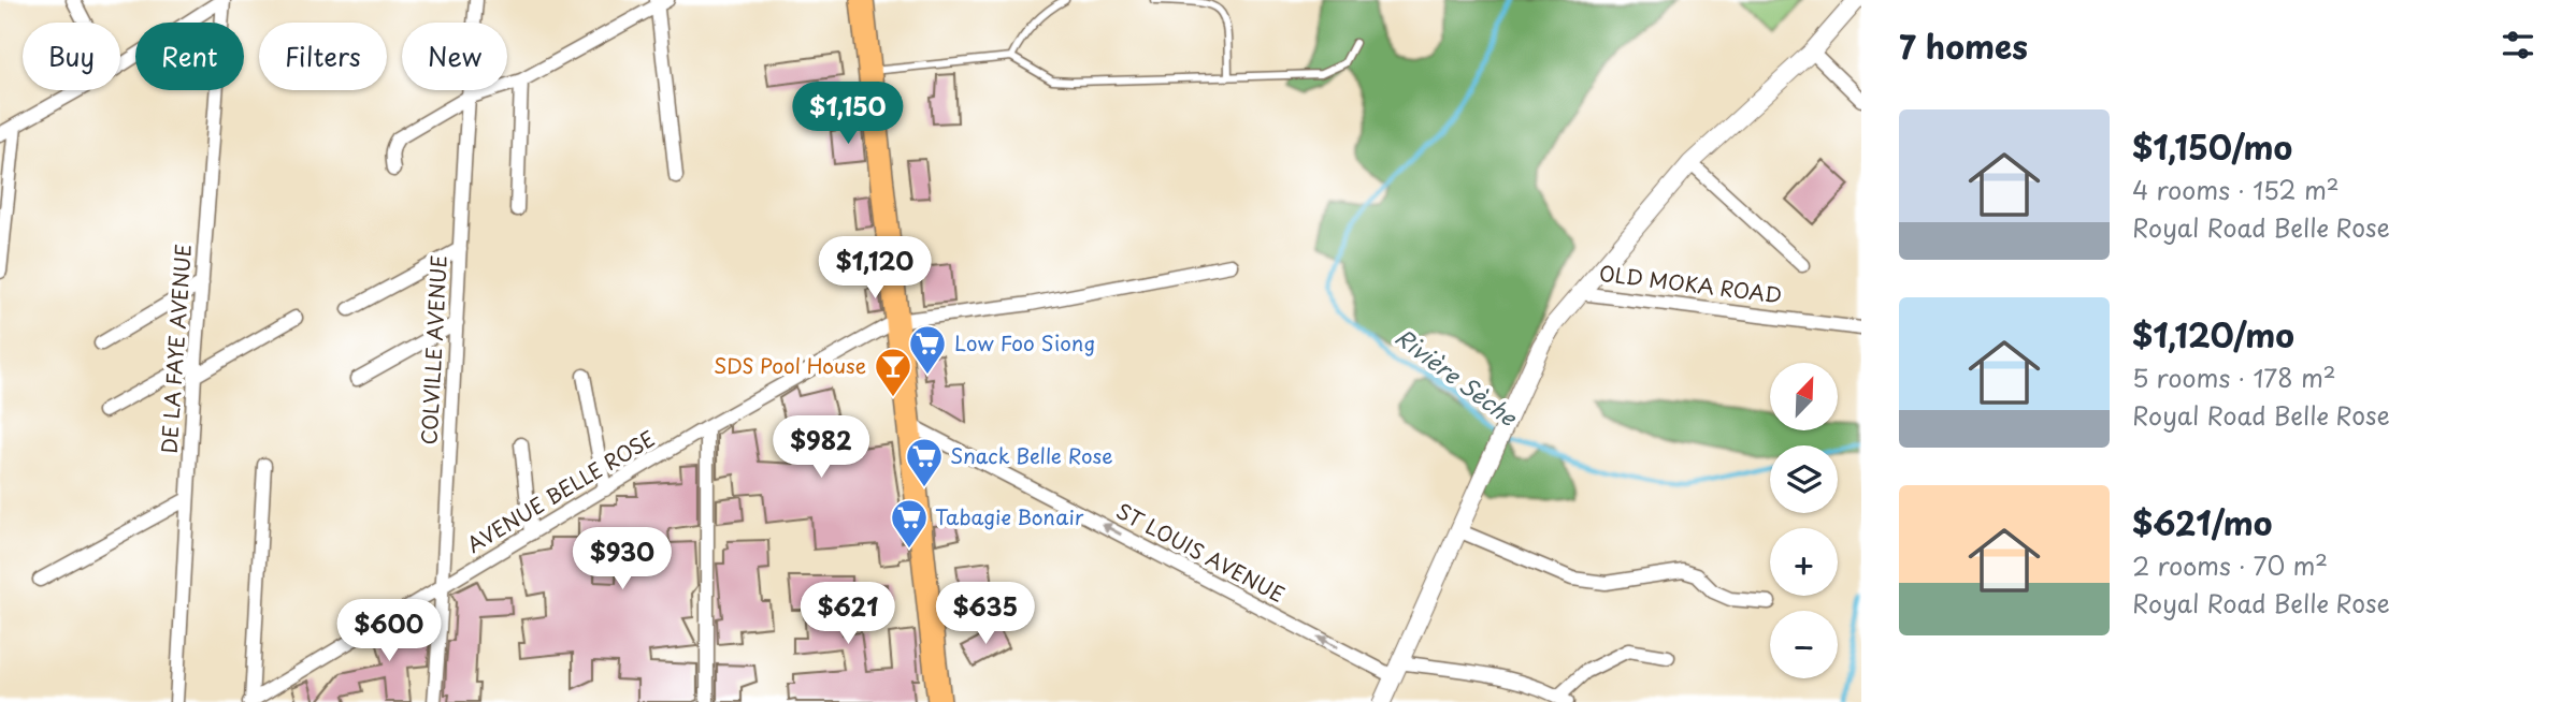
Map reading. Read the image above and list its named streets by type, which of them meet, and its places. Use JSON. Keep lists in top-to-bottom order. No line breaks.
{"streets":{"street":["OLD MOKA ROAD","DE LA FAYE AVENUE","COLVILLE AVENUE","AVENUE BELLE ROSE","ST LOUIS AVENUE"]},"crossings":[["OLD MOKA ROAD","ST LOUIS AVENUE"],["COLVILLE AVENUE","AVENUE BELLE ROSE"]],"one_way":["ST LOUIS AVENUE"],"water":["Rivière Sèche"],"places":{"supermarket":["Low Foo Siong","Snack Belle Rose","Tabagie Bonair"],"bar":["SDS Pool House"]},"north":"top right","page":{"heading":"7 homes","chip":["Buy","Rent","Filters","New"],"price":["$1,150","$1,120","$982","$930","$621","$635","$600"],"list":[{"name":"$1,150/mo","note":"4 rooms · 152 m² · Royal Road Belle Rose"},{"name":"$1,120/mo","note":"5 rooms · 178 m² · Royal Road Belle Rose"},{"name":"$621/mo","note":"2 rooms · 70 m² · Royal Road Belle Rose"}],"map_buttons":["+","−"]}}
